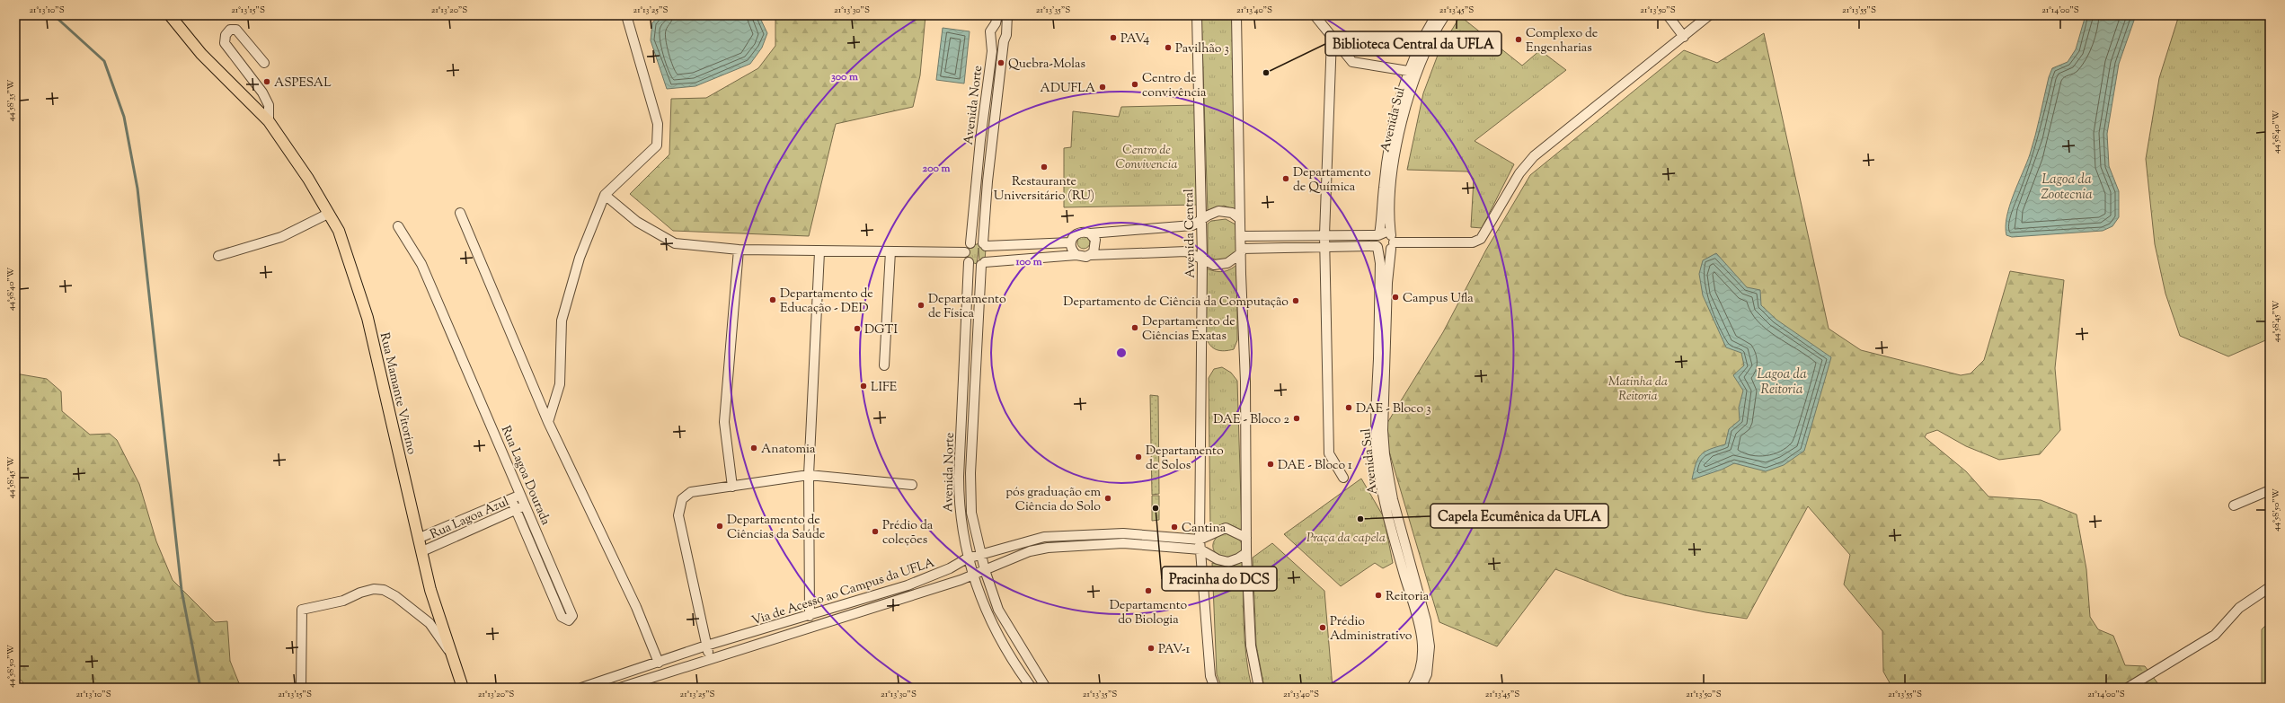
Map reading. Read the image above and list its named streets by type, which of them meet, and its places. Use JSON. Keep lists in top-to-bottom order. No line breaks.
{"streets":{"main road":["Rua Mamante Vitorino"],"street":["Avenida Norte","Avenida Sul","Avenida Central","Rua Lagoa Dourada","Rua Lagoa Azul","Via de Acesso ao Campus da UFLA"]},"crossings":[["Avenida Norte","Via de Acesso ao Campus da UFLA"],["Avenida Central","Via de Acesso ao Campus da UFLA"],["Rua Mamante Vitorino","Rua Lagoa Azul"],["Rua Lagoa Dourada","Rua Lagoa Azul"]],"water":["Lagoa da Zootecnia","Lagoa da Reitoria"],"parks":["Centro de Convivencia","Matinha da Reitoria","Praça da capela"],"places":["PAV4","Complexo de Engenharias","Pavilhão 3","Quebra-Molas","Biblioteca Central da UFLA","ASPESAL","Centro de convivência","ADUFLA","Restaurante Universitário (RU)","Departamento de Química","Campus Ufla","Departamento de Educação - DED","Departamento de Ciência da Computação","Departamento de Física","Departamento de Ciências Exatas","DGTI","LIFE","DAE - Bloco 3","DAE - Bloco 2","Anatomia","Departamento de Solos","DAE - Bloco 1","pós graduação em Ciência do Solo","Pracinha do DCS","Capela Ecumênica da UFLA","Departamento de Ciências da Saúde","Cantina","Prédio da coleções","Departamento do Biologia","Reitoria","Prédio Administrativo","PAV-1"],"coordinates":["21°13'10\"S","21°13'15\"S","21°13'20\"S","21°13'25\"S","21°13'30\"S","21°13'35\"S","21°13'40\"S","21°13'45\"S","21°13'50\"S","21°13'55\"S","21°14'00\"S","44°58'35\"W","44°58'40\"W","44°58'45\"W","44°58'50\"W"],"rings":["300 m","200 m","100 m"]}
